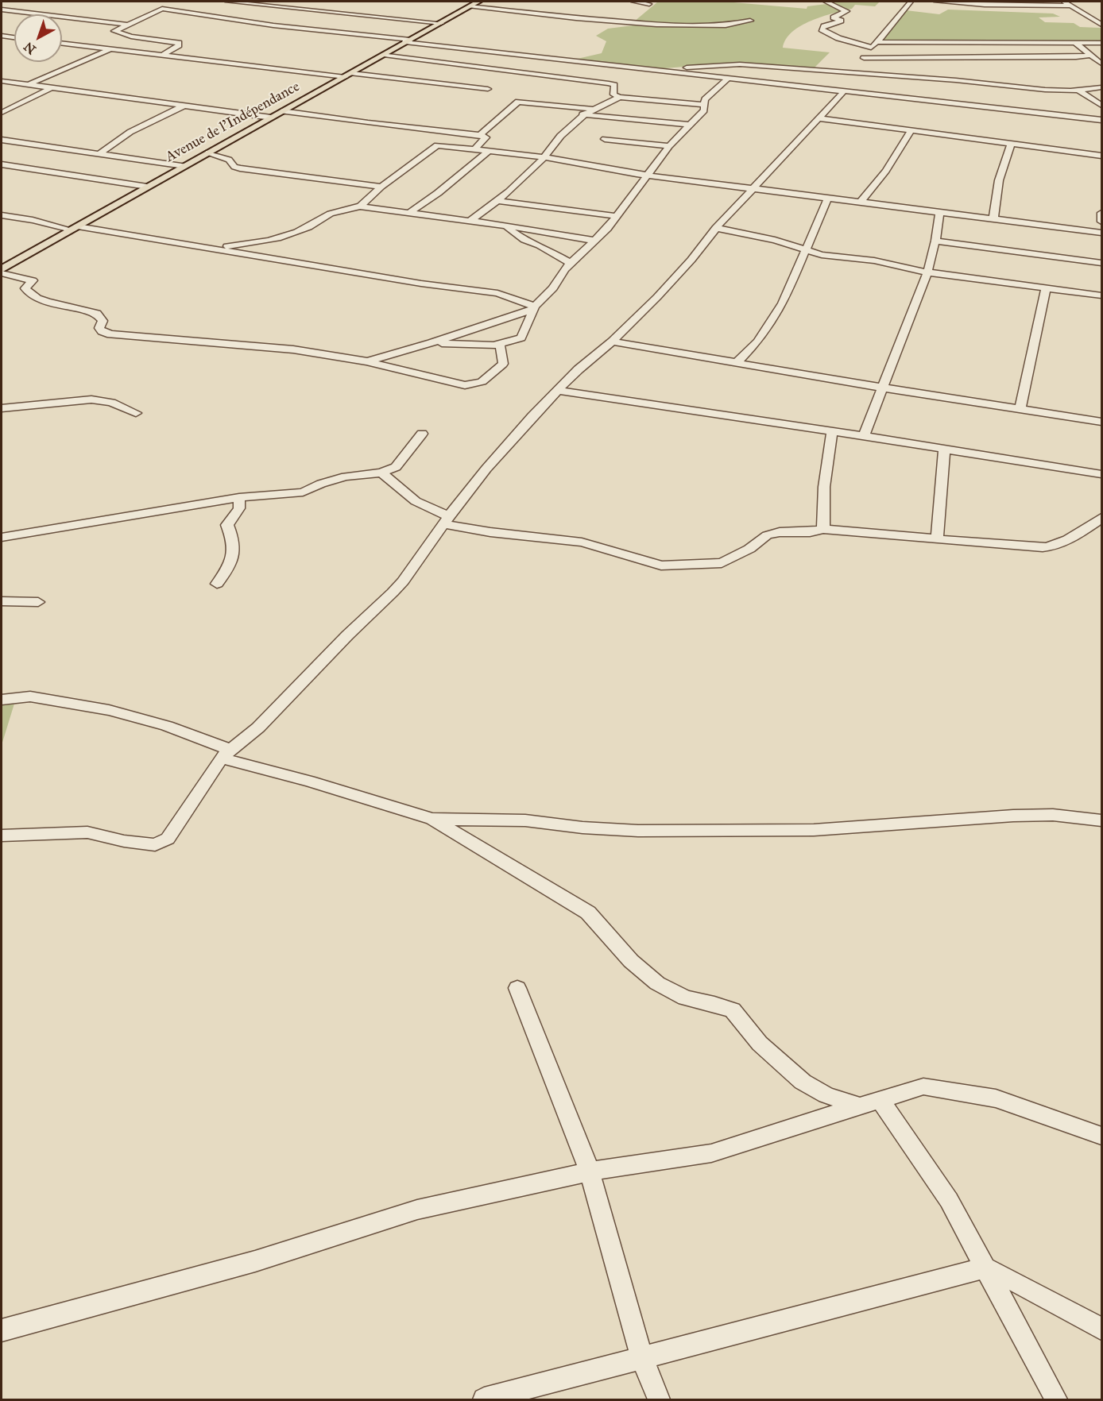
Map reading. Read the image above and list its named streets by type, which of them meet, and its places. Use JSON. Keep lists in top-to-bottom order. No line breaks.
{"streets":{"main road":["Avenue de l'Indépendance"]},"north":"bottom left"}
